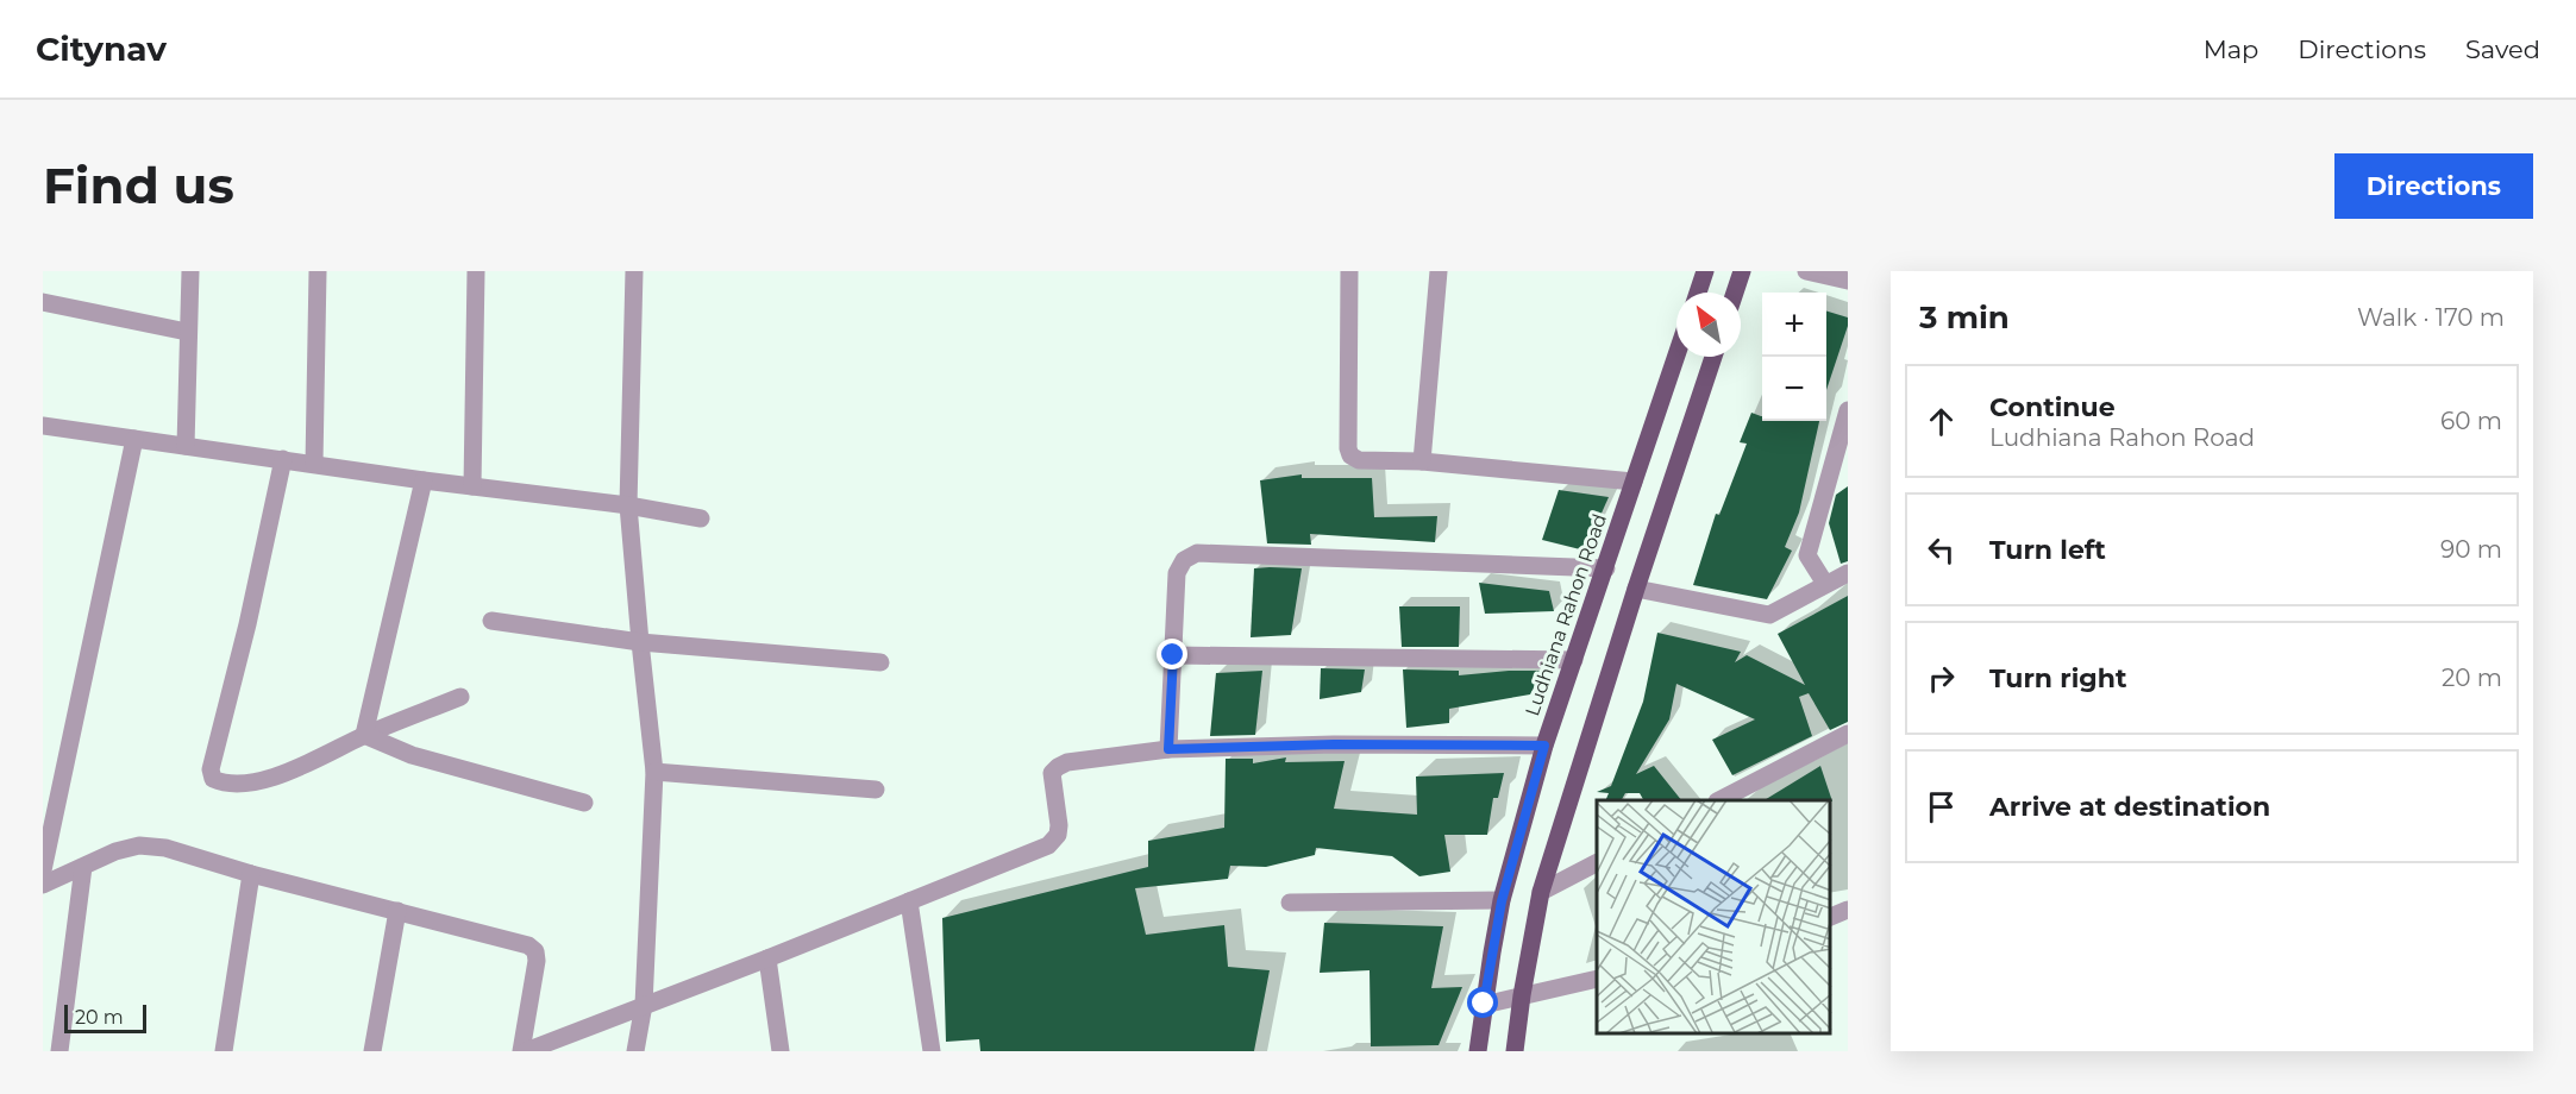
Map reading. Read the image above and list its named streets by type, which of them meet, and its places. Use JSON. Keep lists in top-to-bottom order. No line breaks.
{"streets":{"main road":["Ludhiana Rahon Road"]},"scale_bar":"20 m","north":"top left","page":{"header":"Citynav","nav":["Map","Directions","Saved"],"buttons":"Directions","title":"Find us","heading":["3 min","Walk · 170 m"],"map_buttons":["+","−"],"list":[["Continue","Ludhiana Rahon Road","60 m"],["Turn left","90 m"],["Turn right","20 m"],"Arrive at destination"],"scale":"20 m"}}
